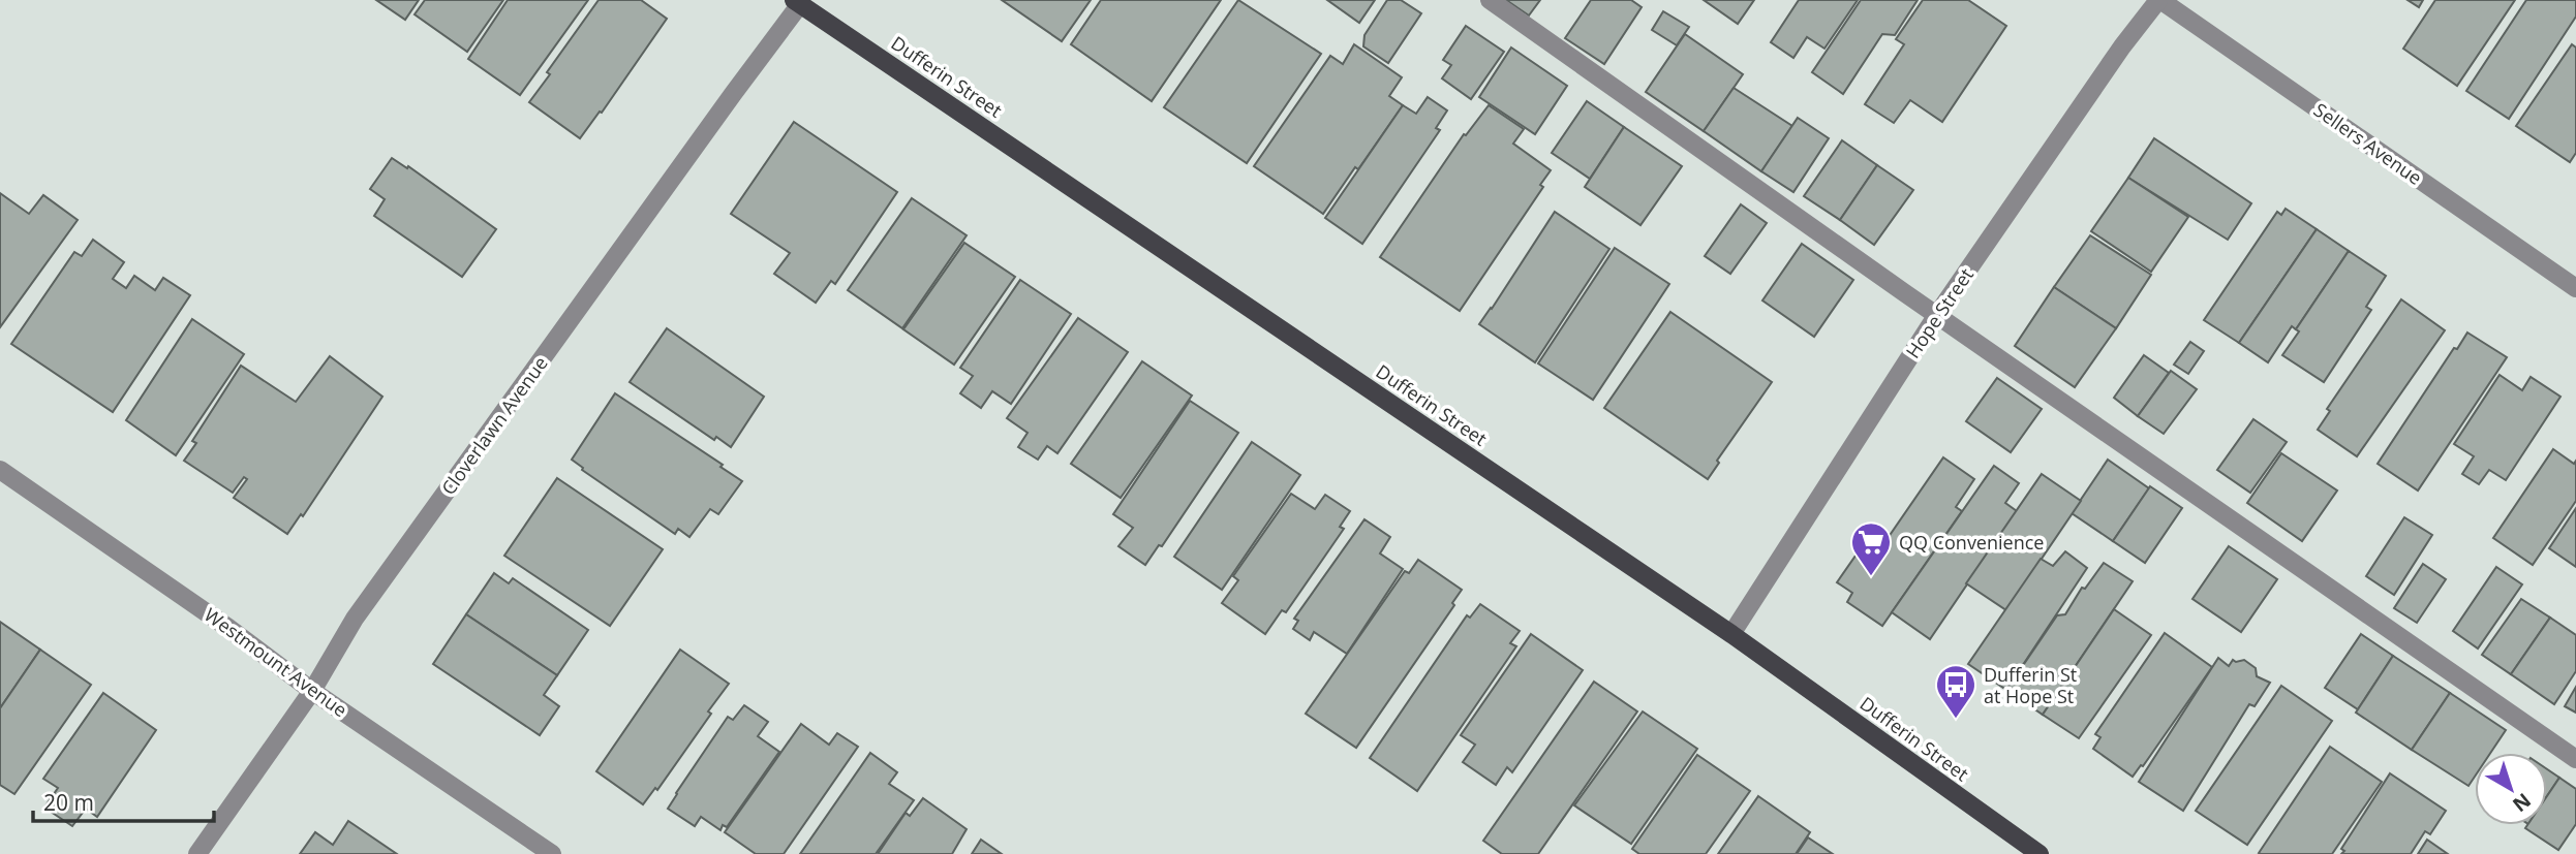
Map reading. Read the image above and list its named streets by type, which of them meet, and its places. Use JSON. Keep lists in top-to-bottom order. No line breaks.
{"streets":{"main road":["Dufferin Street"],"street":["Sellers Avenue","Hope Street","Cloverlawn Avenue","Westmount Avenue"]},"crossings":[["Dufferin Street","Hope Street"],["Dufferin Street","Cloverlawn Avenue"],["Sellers Avenue","Hope Street"],["Cloverlawn Avenue","Westmount Avenue"]],"places":{"supermarket":["QQ Convenience"],"bus stop":["Dufferin St at Hope St"]},"scale_bar":"20 m","north":"bottom right"}
